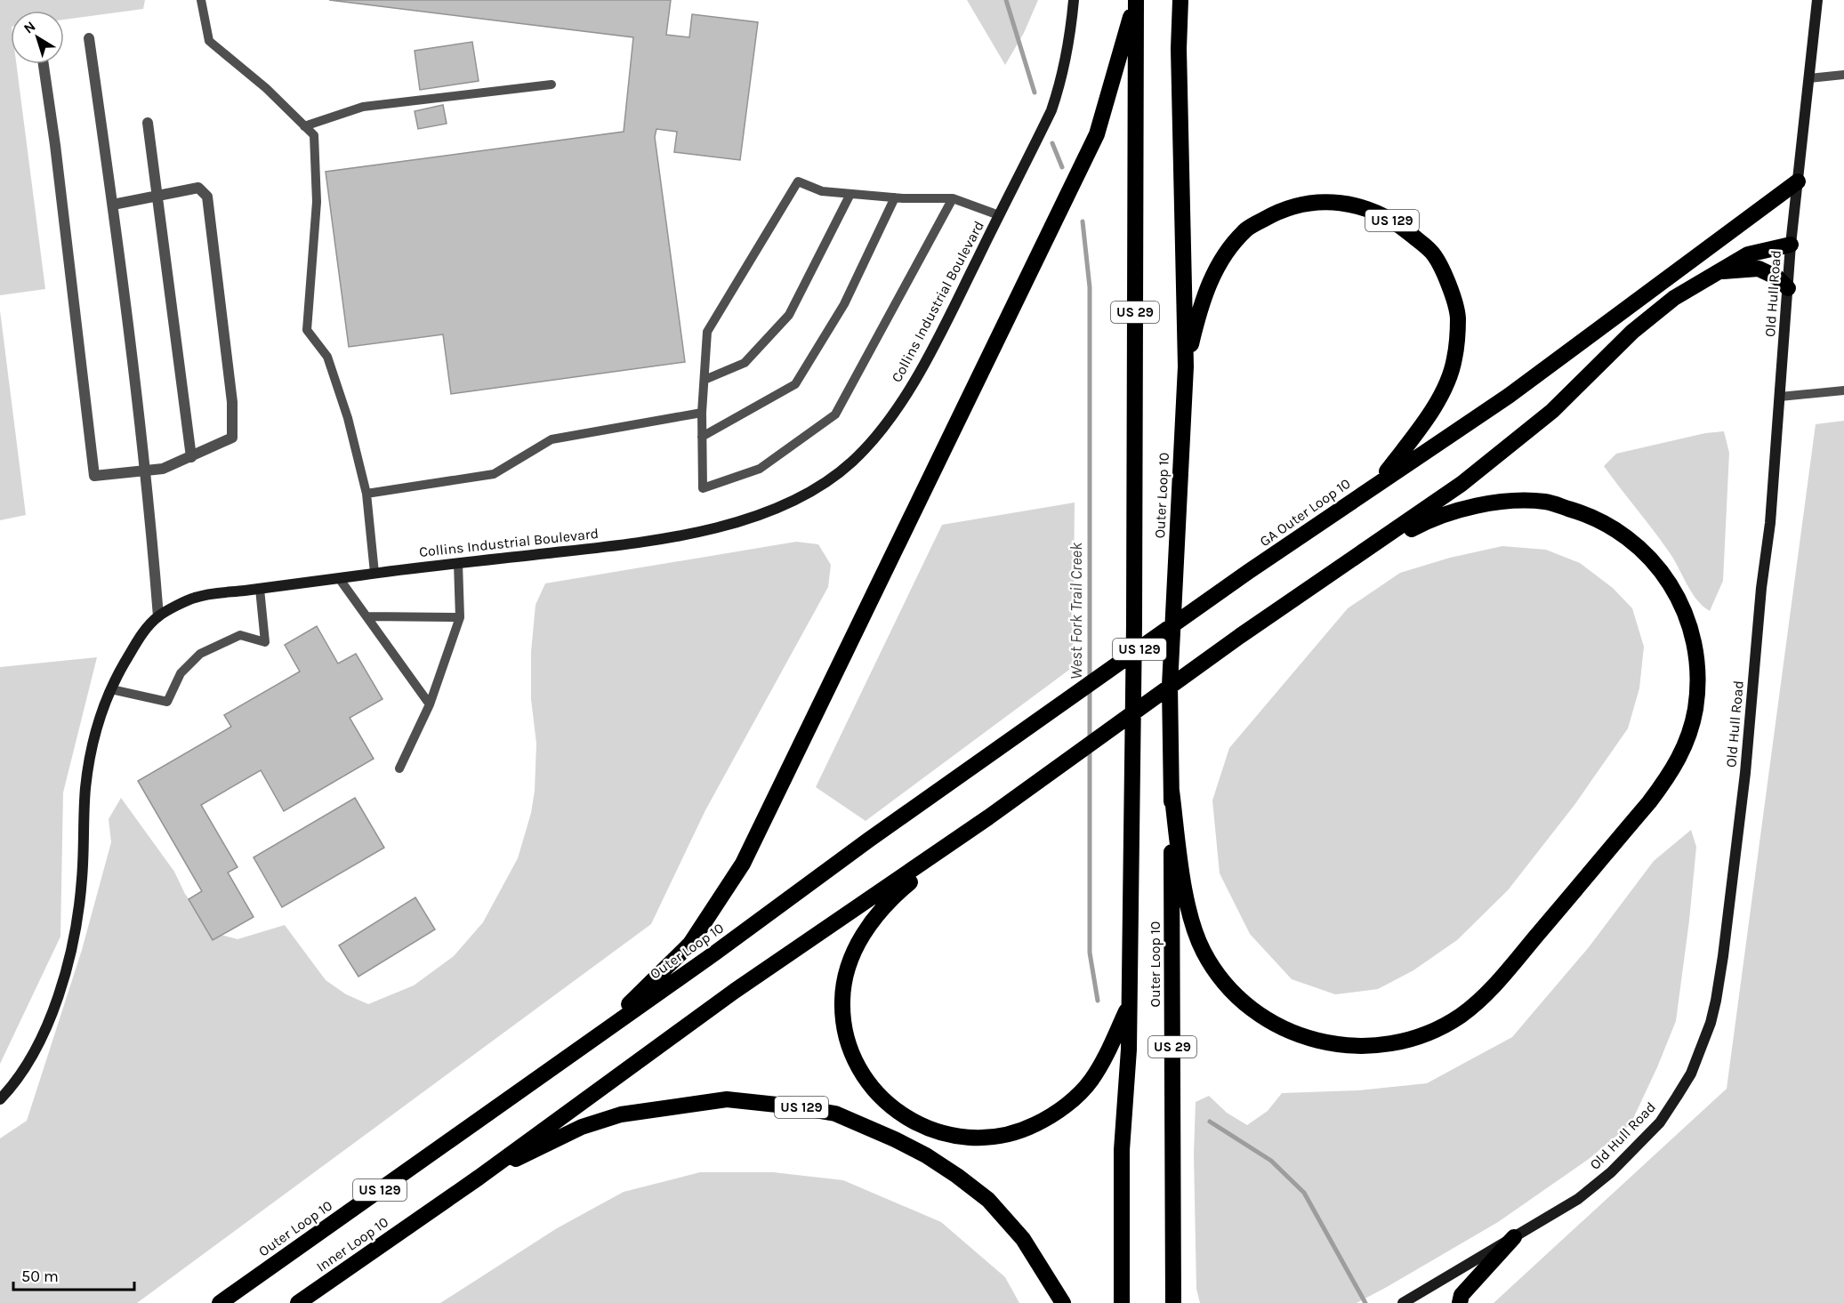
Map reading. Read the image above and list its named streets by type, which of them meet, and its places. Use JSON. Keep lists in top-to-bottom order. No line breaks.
{"streets":{"highway":["US 129","US 29","Outer Loop 10","GA Outer Loop 10","Inner Loop 10"],"street":["Old Hull Road","Collins Industrial Boulevard"]},"crossings":[["US 129","US 29"],["US 129","Outer Loop 10"],["US 129","GA Outer Loop 10"],["US 129","Inner Loop 10"],["Old Hull Road","GA Outer Loop 10"],["US 29","Outer Loop 10"],["Outer Loop 10","GA Outer Loop 10"]],"water":["West Fork Trail Creek"],"scale_bar":"50 m","north":"top left"}
